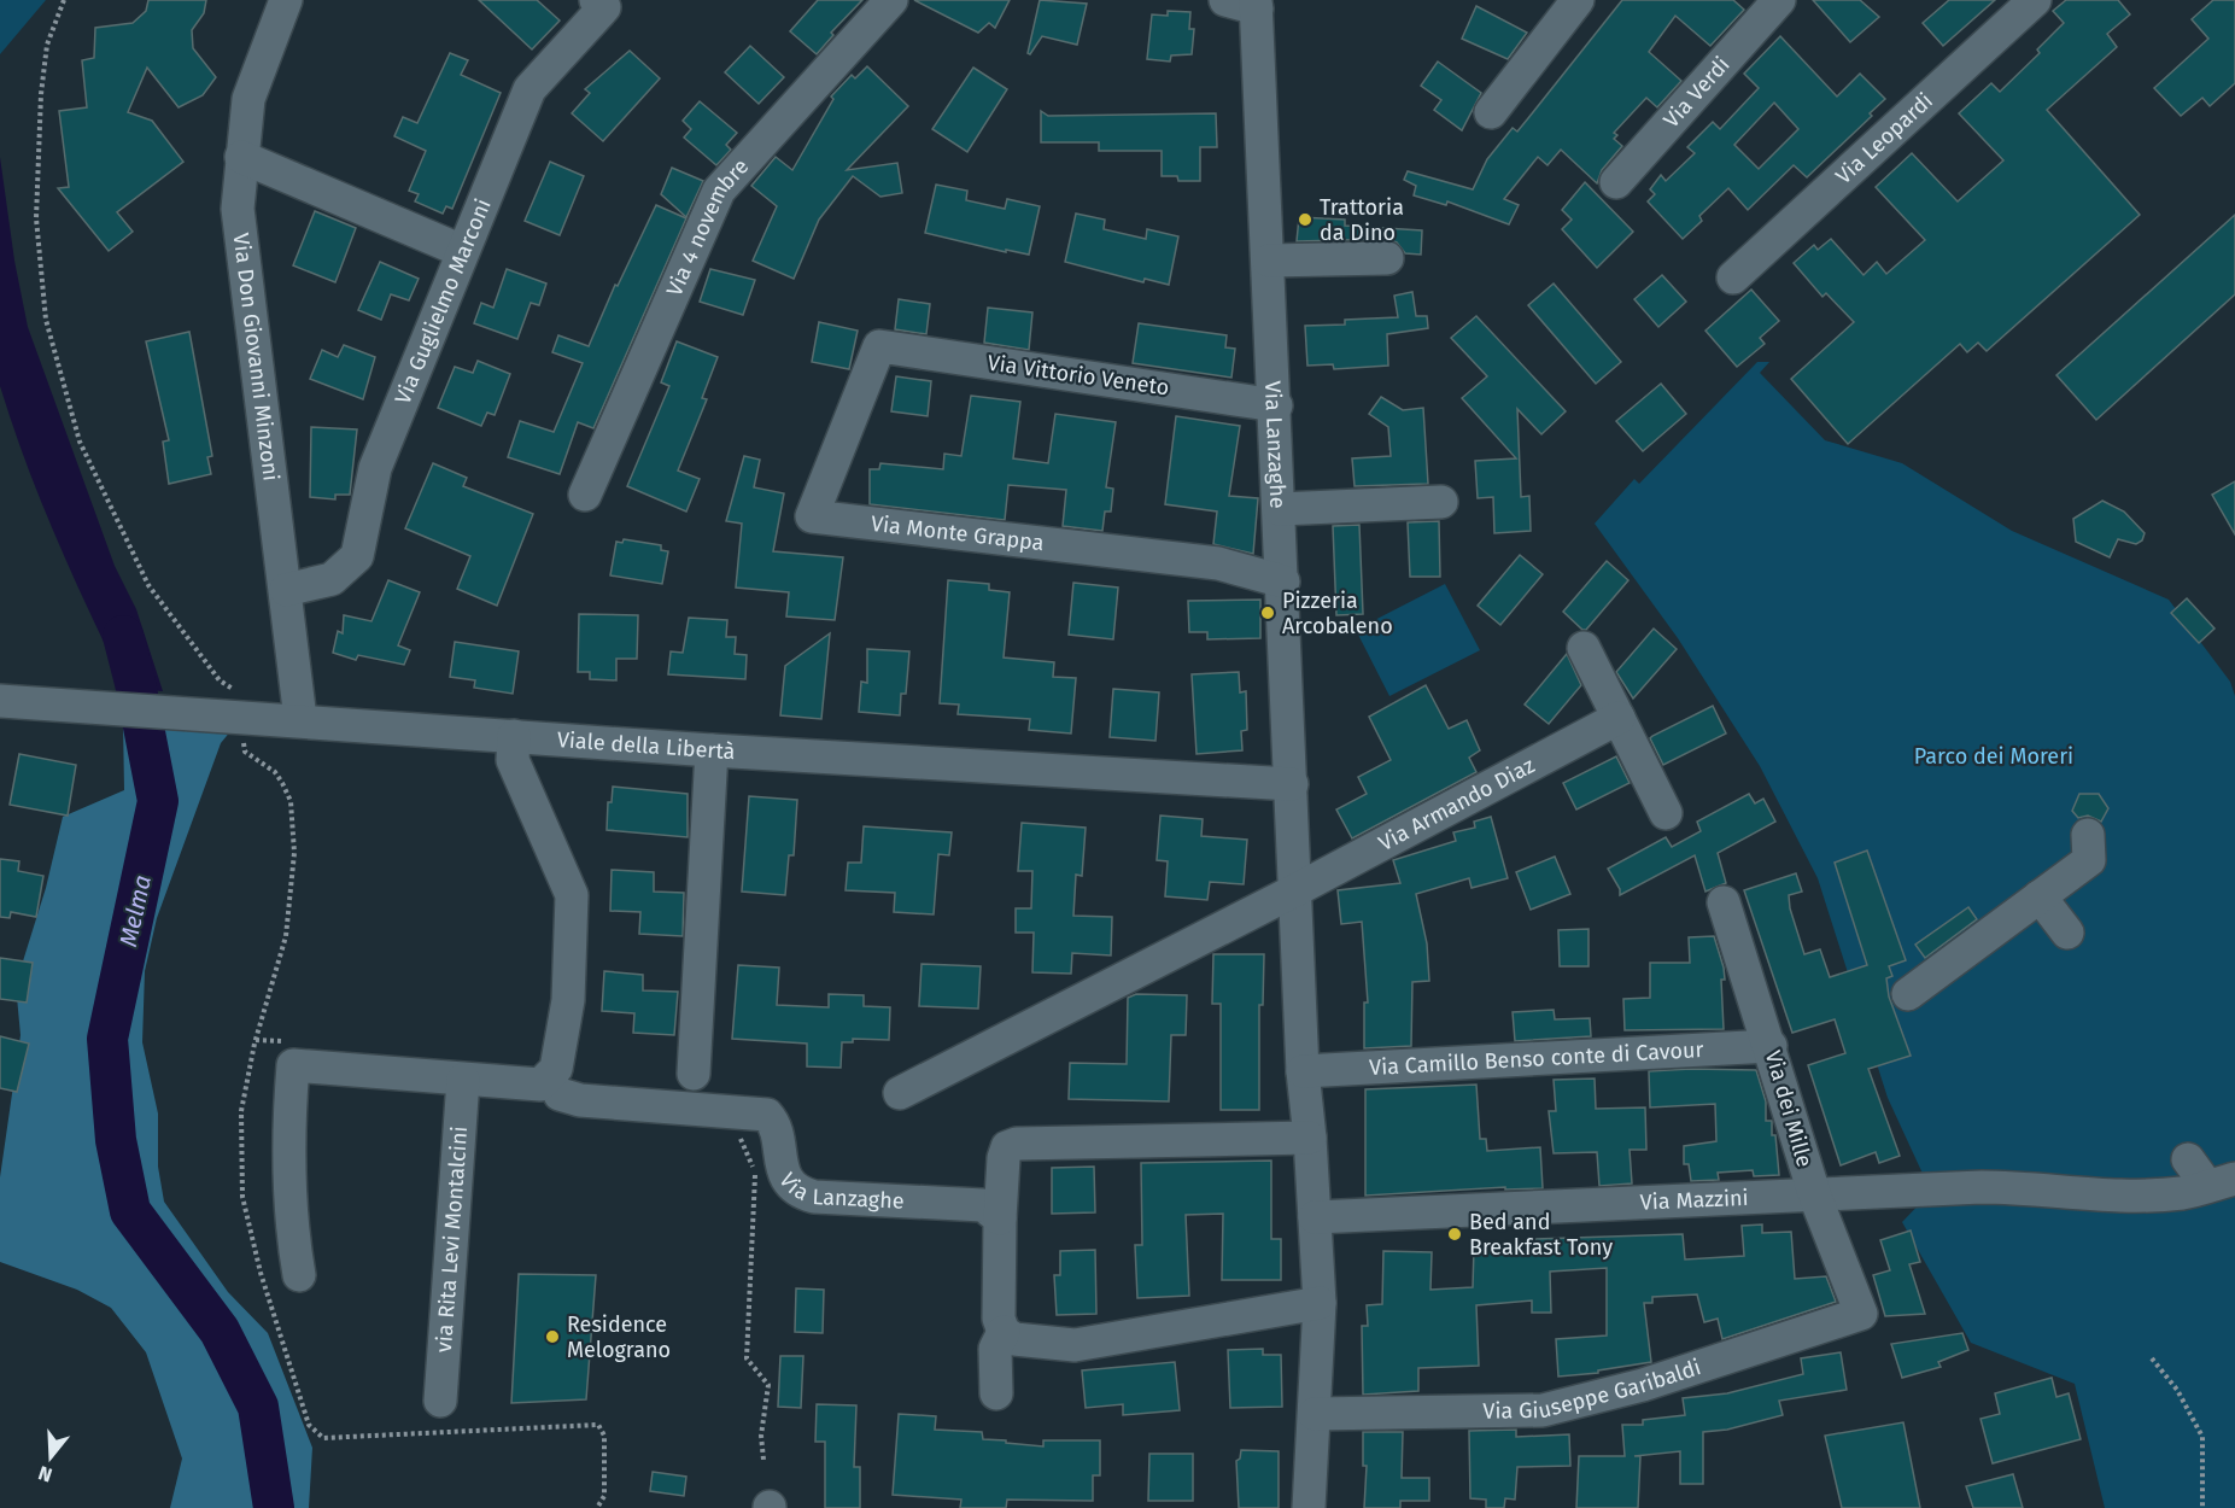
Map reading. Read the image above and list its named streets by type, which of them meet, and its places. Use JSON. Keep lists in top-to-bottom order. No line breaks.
{"streets":{"street":["Via Verdi","Via Leopardi","Via 4 novembre","Via Guglielmo Marconi","Via Don Giovanni Minzoni","Via Vittorio Veneto","Via Lanzaghe","Via Monte Grappa","Viale della Libertà","Via Armando Diaz","Via Camillo Benso conte di Cavour","Via dei Mille","Via Mazzini","via Rita Levi Montalcini","Via Giuseppe Garibaldi"]},"crossings":[["Via Guglielmo Marconi","Via Don Giovanni Minzoni"],["Via Don Giovanni Minzoni","Viale della Libertà"],["Via Vittorio Veneto","Via Lanzaghe"],["Via Vittorio Veneto","Via Monte Grappa"],["Via Lanzaghe","Via Monte Grappa"],["Via Lanzaghe","Viale della Libertà"],["Via Lanzaghe","Via Armando Diaz"],["Via Lanzaghe","Via Camillo Benso conte di Cavour"],["Via Lanzaghe","Via Mazzini"],["Via Lanzaghe","Via Giuseppe Garibaldi"],["Via Camillo Benso conte di Cavour","Via dei Mille"],["Via dei Mille","Via Mazzini"],["Via dei Mille","Via Giuseppe Garibaldi"]],"water":["Melma"],"parks":["Parco dei Moreri"],"places":["Trattoria da Dino","Pizzeria Arcobaleno","Bed and Breakfast Tony","Residence Melograno"],"north":"bottom"}
